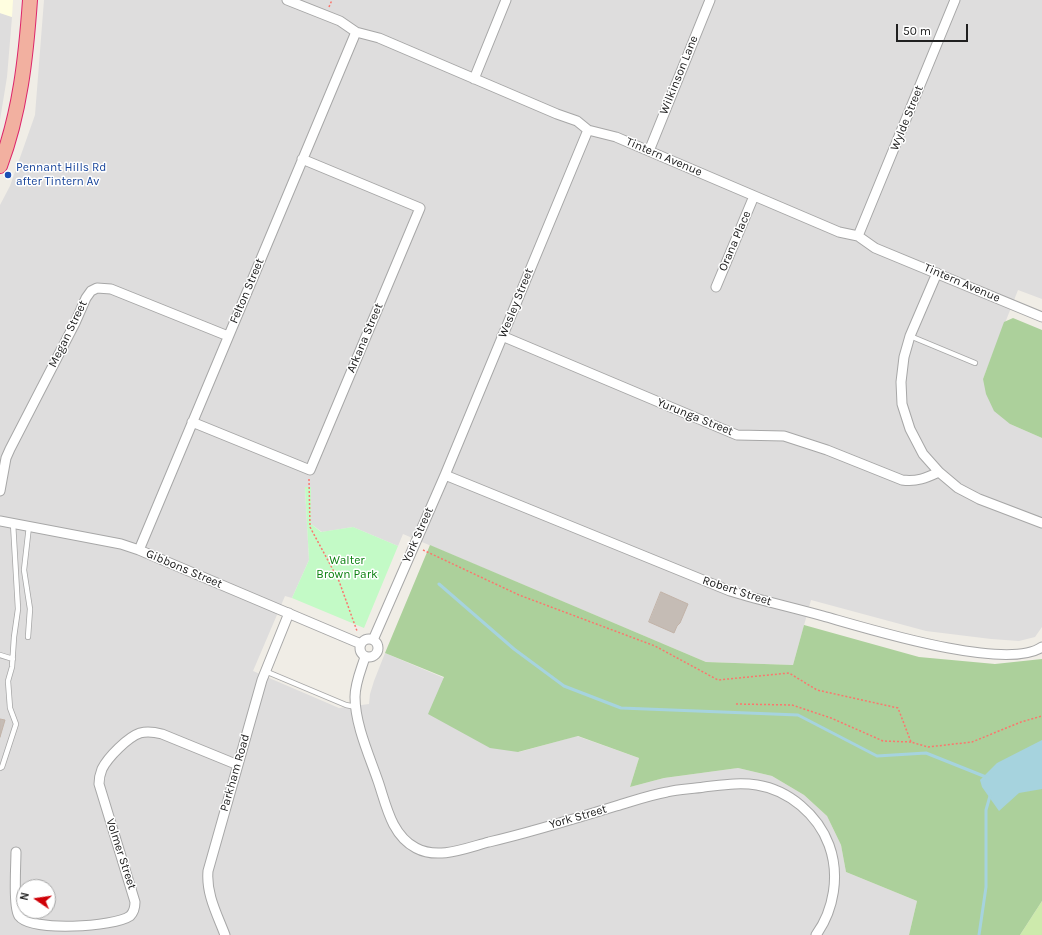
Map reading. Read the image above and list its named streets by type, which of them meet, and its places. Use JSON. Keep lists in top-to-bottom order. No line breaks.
{"streets":{"street":["Wilkinson Lane","Wylde Street","Tintern Avenue","Orana Place","Felton Street","Wesley Street","Megan Street","Arkana Street","Yurunga Street","York Street","Gibbons Street","Robert Street","Parkham Road","Volmer Street"]},"crossings":[["Wilkinson Lane","Tintern Avenue"],["Wylde Street","Tintern Avenue"],["Tintern Avenue","Orana Place"],["Tintern Avenue","Felton Street"],["Tintern Avenue","Wesley Street"],["Felton Street","Megan Street"],["Felton Street","Arkana Street"],["Felton Street","Gibbons Street"],["Wesley Street","Yurunga Street"],["Wesley Street","York Street"],["Wesley Street","Robert Street"],["York Street","Gibbons Street"],["York Street","Robert Street"],["Gibbons Street","Parkham Road"],["Parkham Road","Volmer Street"]],"parks":["Walter Brown Park"],"places":["Pennant Hills Rd after Tintern Av"],"scale_bar":"50 m","north":"left"}
